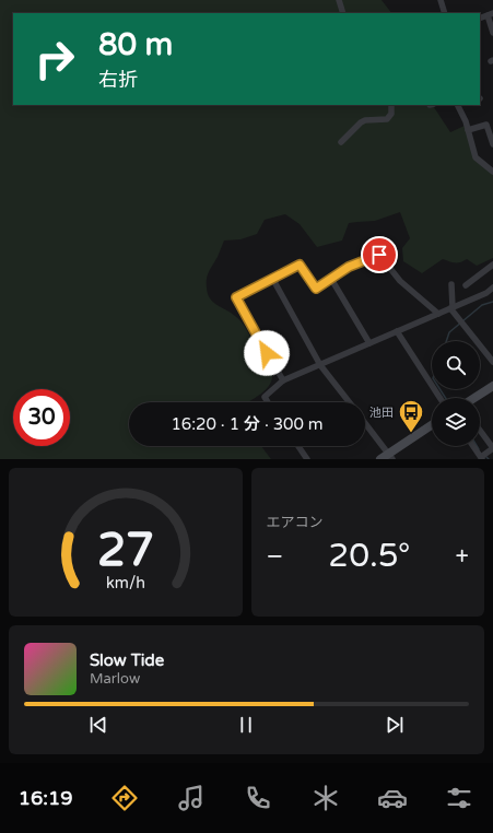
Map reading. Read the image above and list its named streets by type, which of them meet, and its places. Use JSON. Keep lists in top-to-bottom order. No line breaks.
{"places":{"bus stop":["池田"]},"page":{"turn":["80 m","右折"],"limit":"30","trip":"16:20 · 1 分 · 300 m","tile":"エアコン","heat":["−","20.5°","+"],"song":["Slow Tide","Marlow"],"tabs":"16:19","gauge":["27","km/h"]}}
